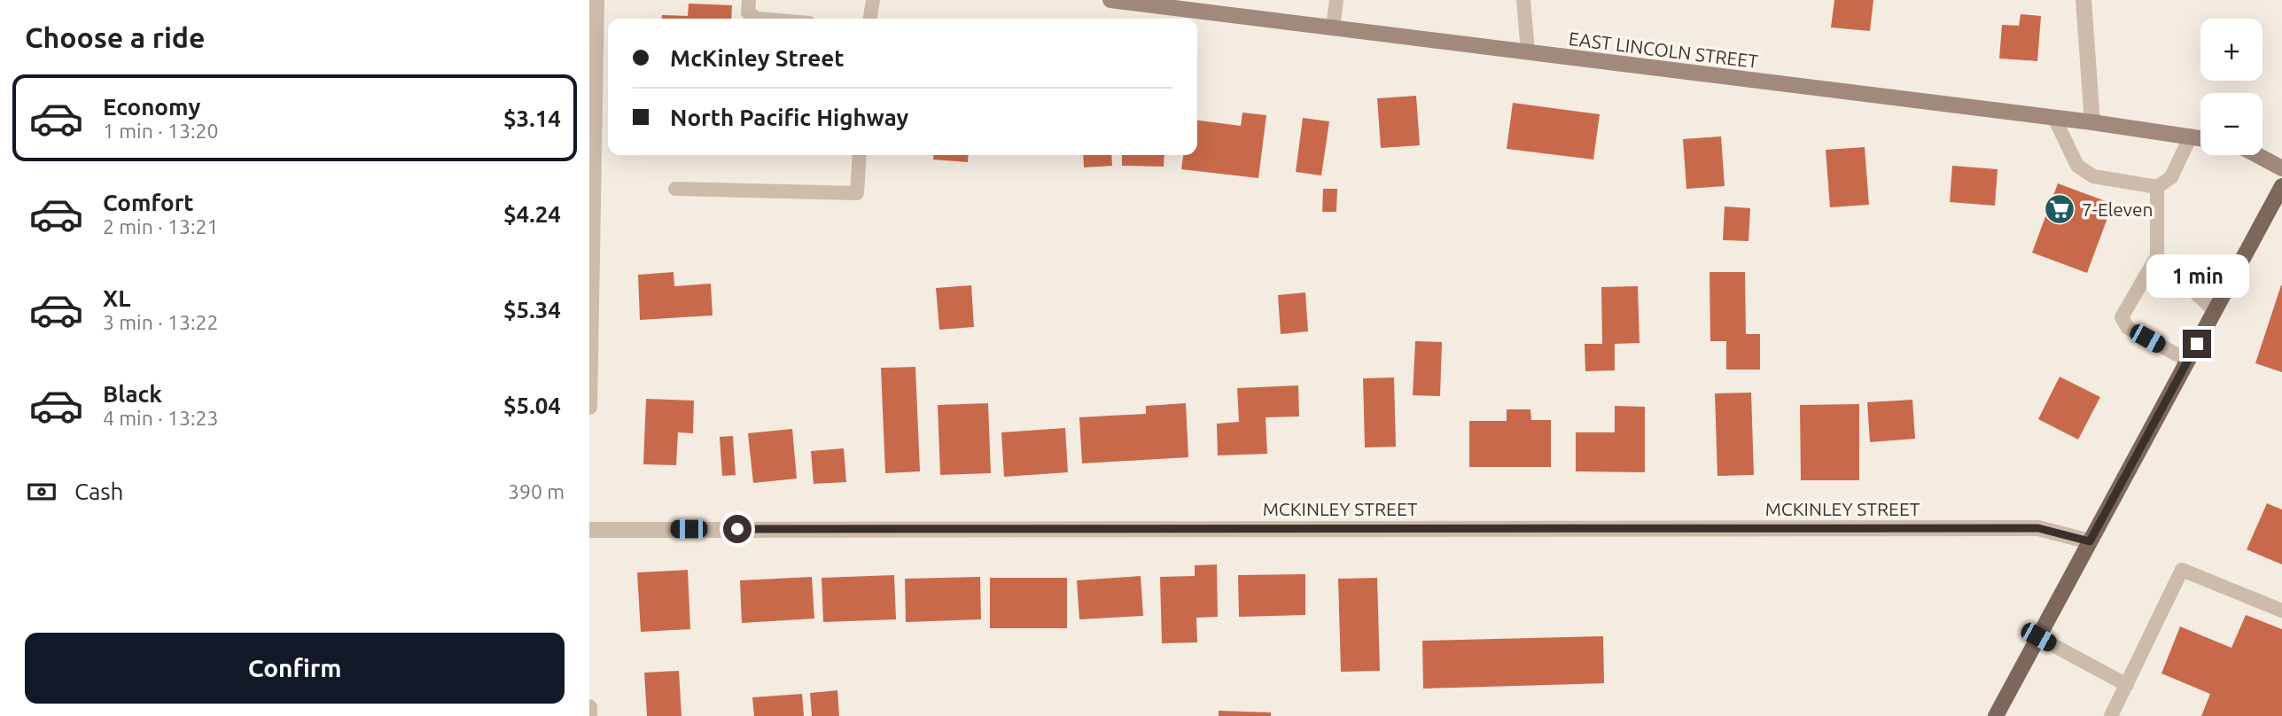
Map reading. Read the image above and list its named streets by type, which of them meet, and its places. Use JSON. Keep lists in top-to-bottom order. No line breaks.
{"streets":{"street":["EAST LINCOLN STREET","MCKINLEY STREET"]},"places":{"supermarket":["7-Eleven"]},"page":{"heading":"Choose a ride","map_buttons":["+","−"],"banner":["McKinley Street","North Pacific Highway"],"list":[{"name":"Economy","note":"1 min · 13:20","value":"$3.14"},{"name":"Comfort","note":"2 min · 13:21","value":"$4.24"},{"name":"XL","note":"3 min · 13:22","value":"$5.34"},{"name":"Black","note":"4 min · 13:23","value":"$5.04"}],"bubble":"1 min","pay":["Cash","390 m"],"buttons":"Confirm"}}
